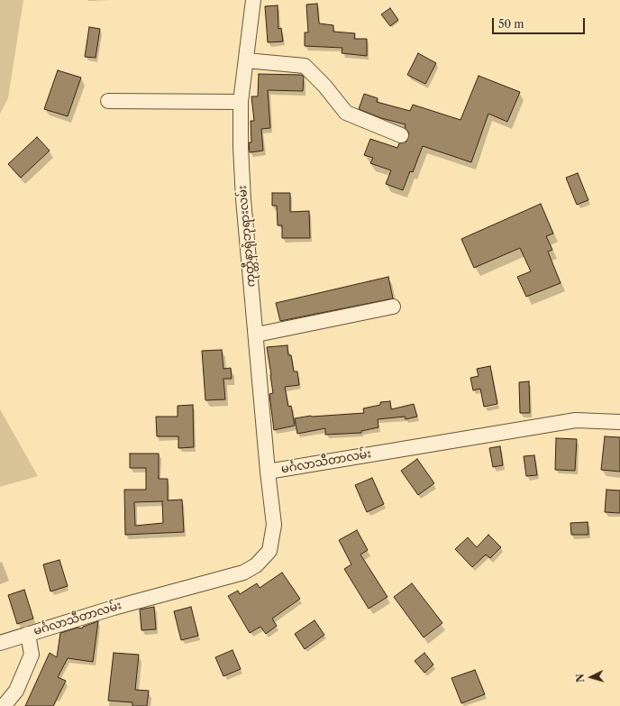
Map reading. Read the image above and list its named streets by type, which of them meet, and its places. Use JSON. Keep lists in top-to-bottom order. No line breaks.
{"streets":{"street":["ကုတ္တီနာရုံဘုရားလမ်း","မင်္ဂလာသီတာလမ်း"]},"crossings":[["ကုတ္တီနာရုံဘုရားလမ်း","မင်္ဂလာသီတာလမ်း"]],"scale_bar":"50 m","north":"left"}
